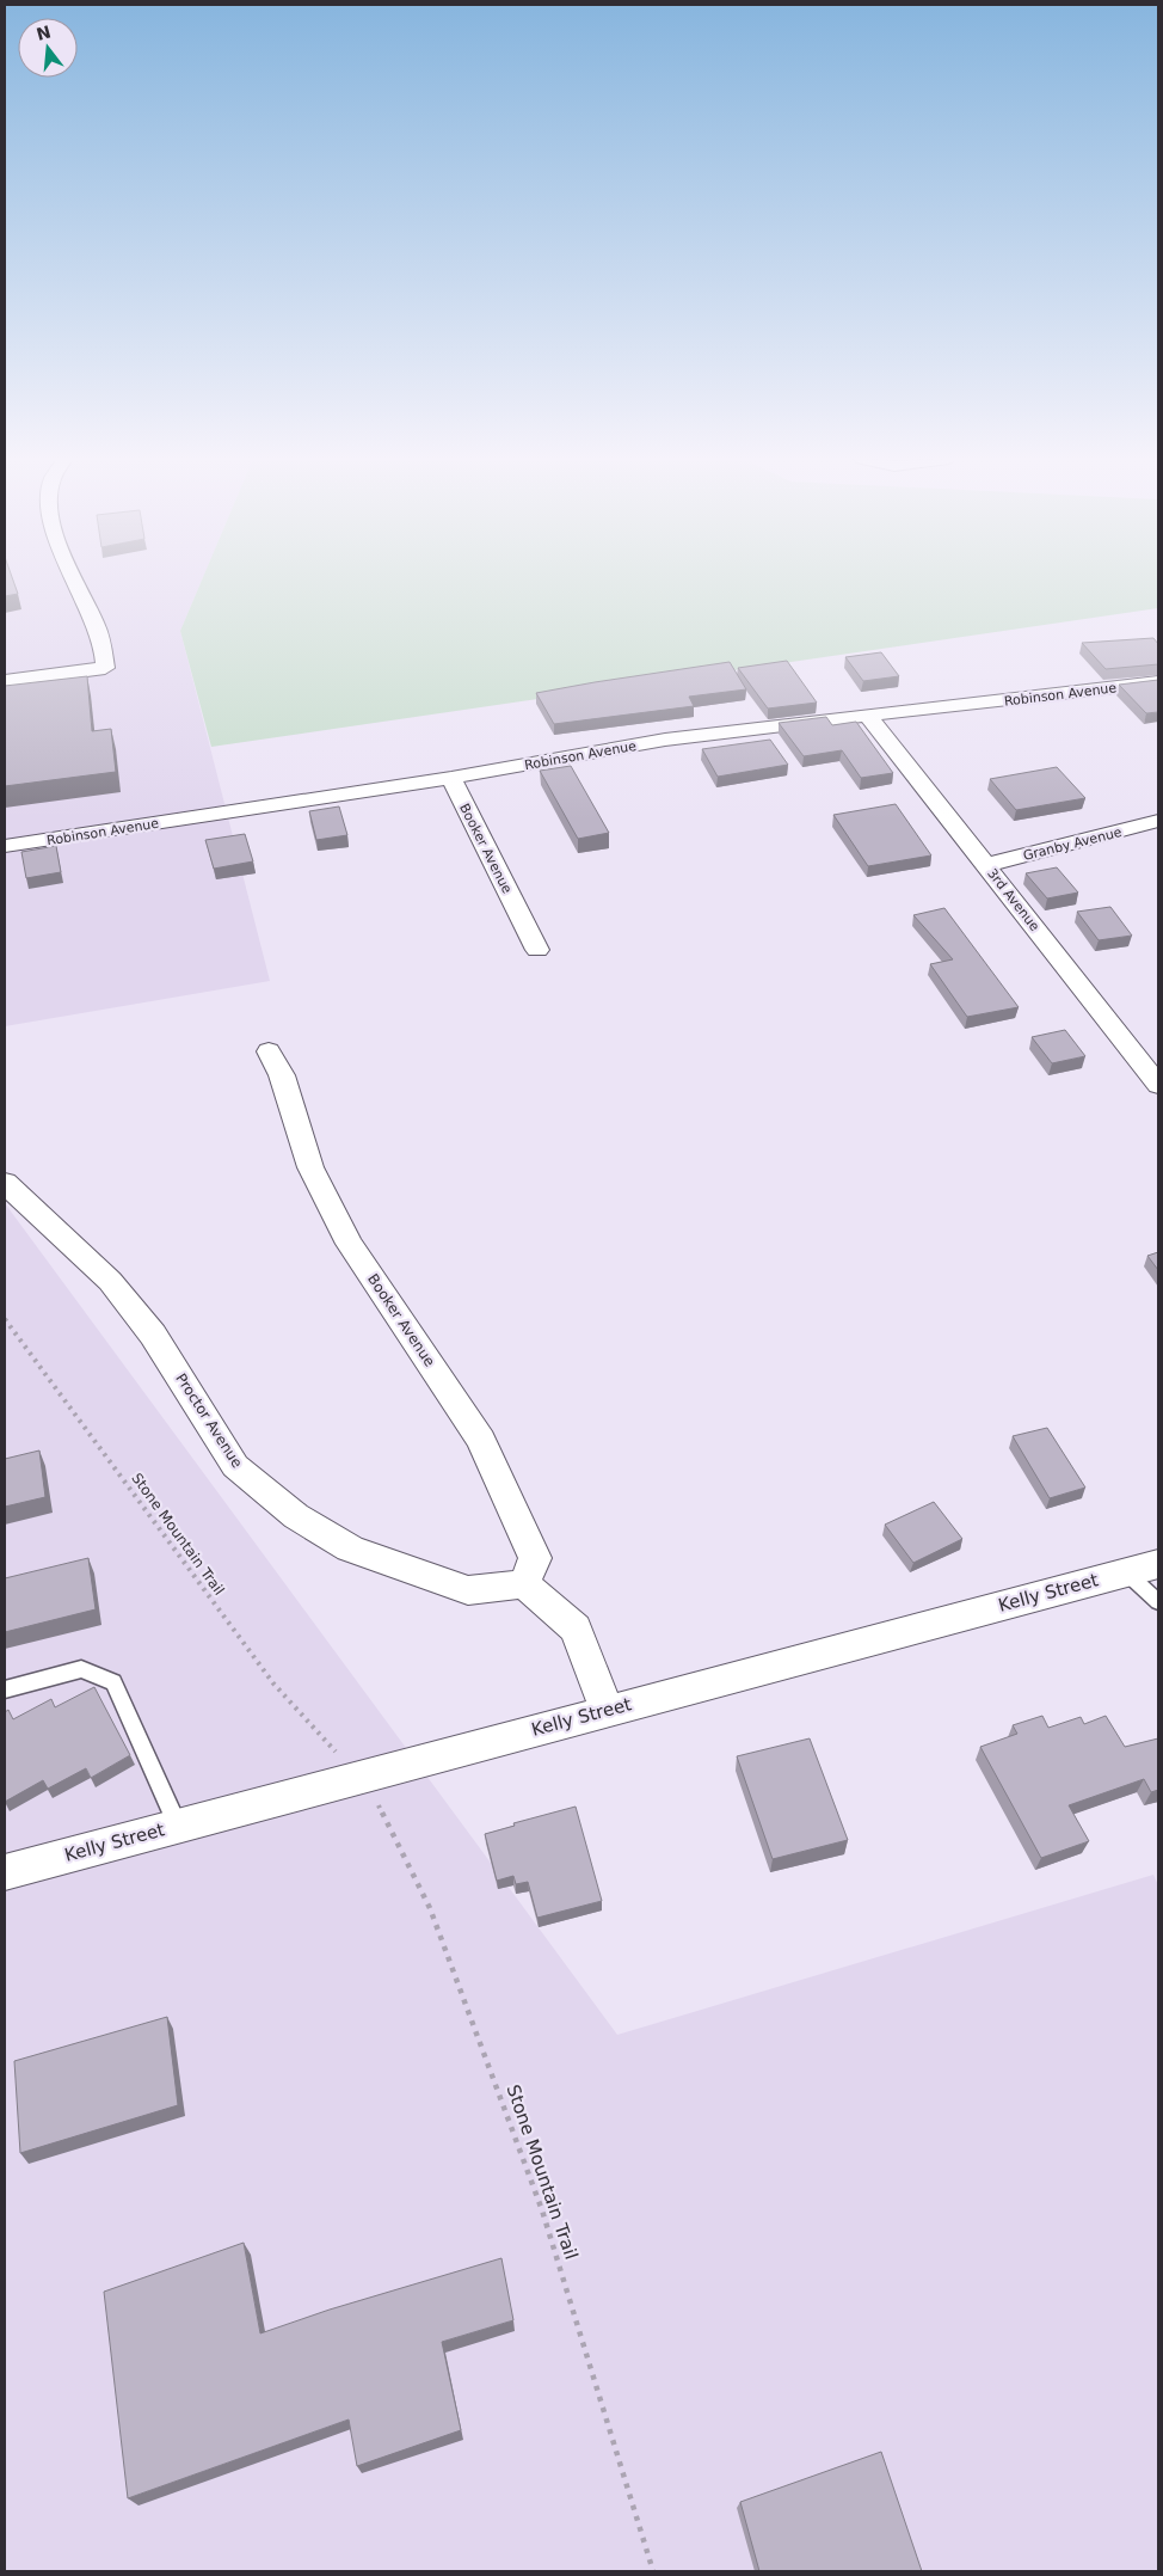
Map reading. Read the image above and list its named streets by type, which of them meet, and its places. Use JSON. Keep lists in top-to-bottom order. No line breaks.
{"streets":{"street":["Robinson Avenue","Granby Avenue","Booker Avenue","3rd Avenue","Proctor Avenue","Kelly Street"],"path":["Stone Mountain Trail"]},"crossings":[["Robinson Avenue","Booker Avenue"],["Robinson Avenue","3rd Avenue"],["Granby Avenue","3rd Avenue"],["Booker Avenue","Proctor Avenue"]],"north":"top"}
